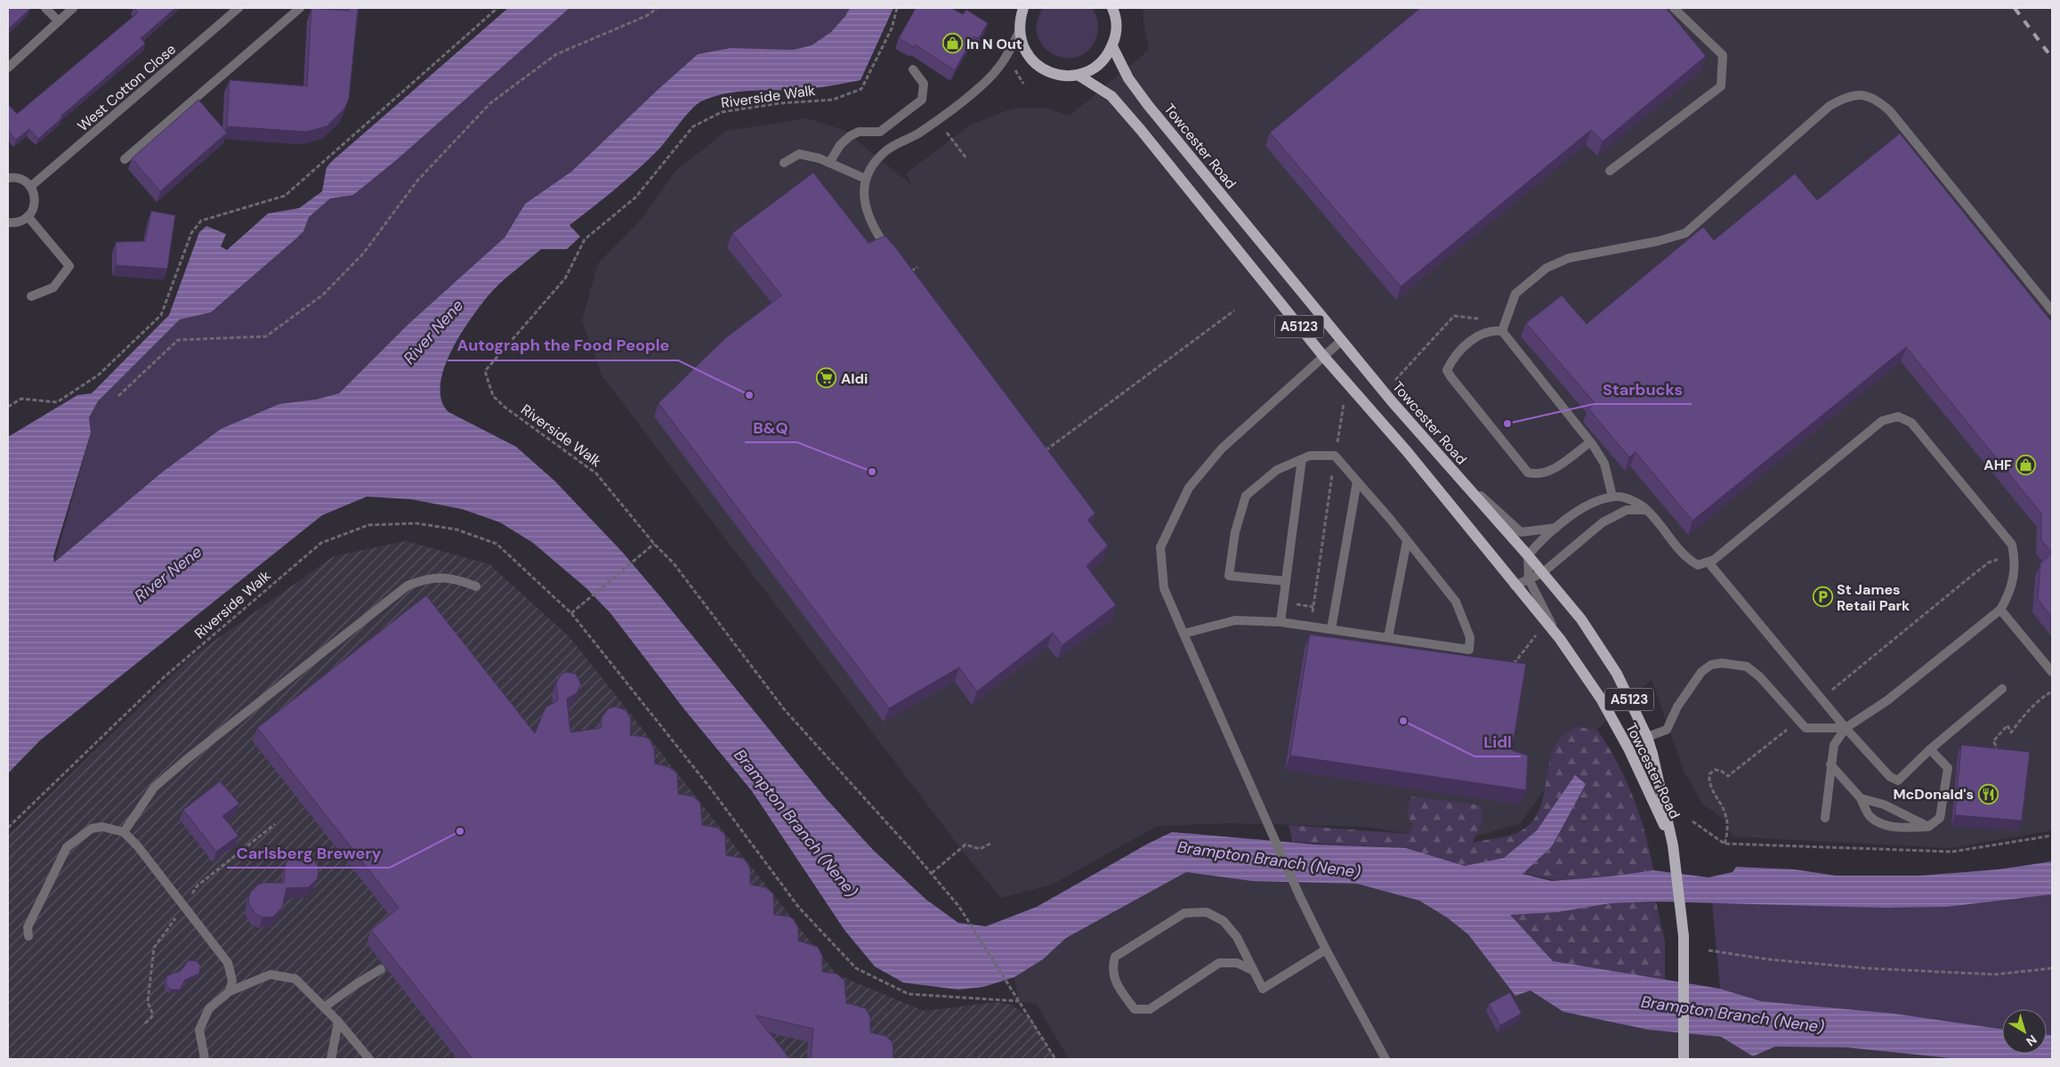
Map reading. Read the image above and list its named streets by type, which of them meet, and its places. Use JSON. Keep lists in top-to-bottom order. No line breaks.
{"streets":{"main road":["Towcester Road","A5123"],"street":["West Cotton Close"],"path":["Riverside Walk"]},"water":["River Nene","Brampton Branch (Nene)"],"places":{"shop":["In N Out","AHF"],"supermarket":["Aldi"],"other":["Autograph the Food People","Starbucks","B&Q","Lidl","Carlsberg Brewery"],"parking":["St James Retail Park"],"restaurant":["McDonald's"]},"north":"bottom right"}
